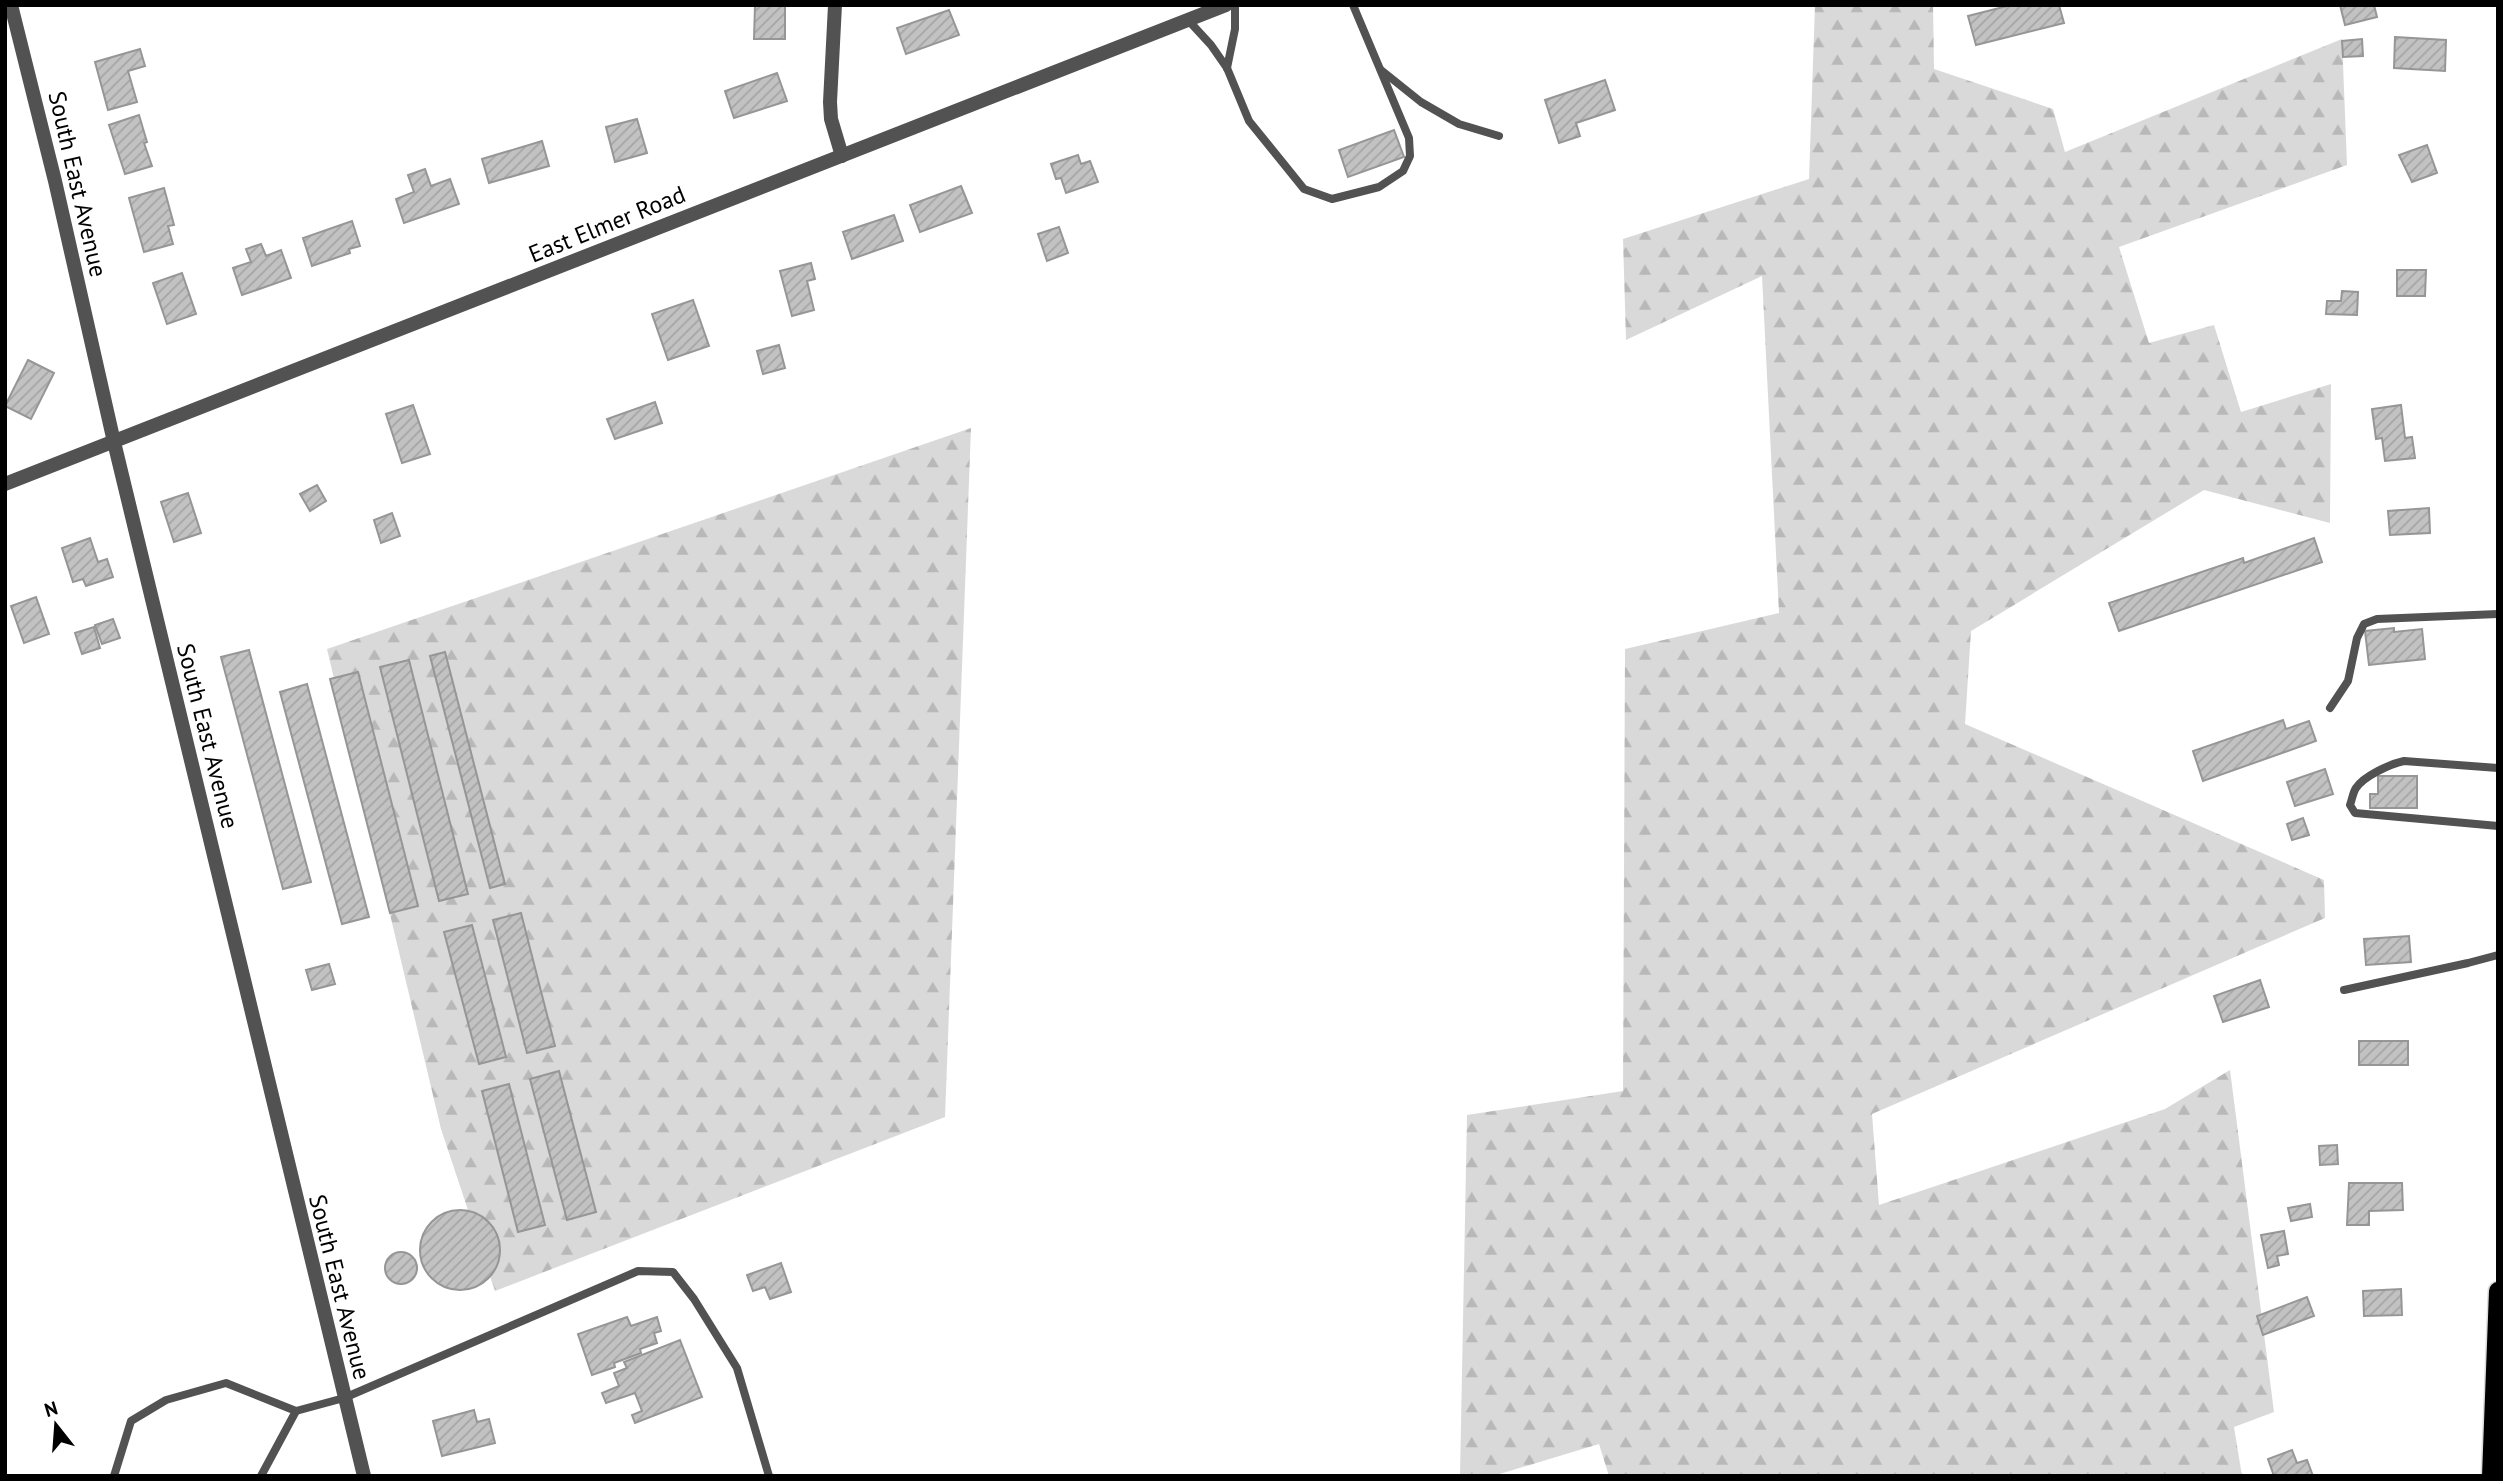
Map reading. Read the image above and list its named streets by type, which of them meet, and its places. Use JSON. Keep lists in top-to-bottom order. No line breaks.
{"streets":{"street":["South East Avenue","East Elmer Road"]},"crossings":[["South East Avenue","East Elmer Road"]],"north":"top"}
